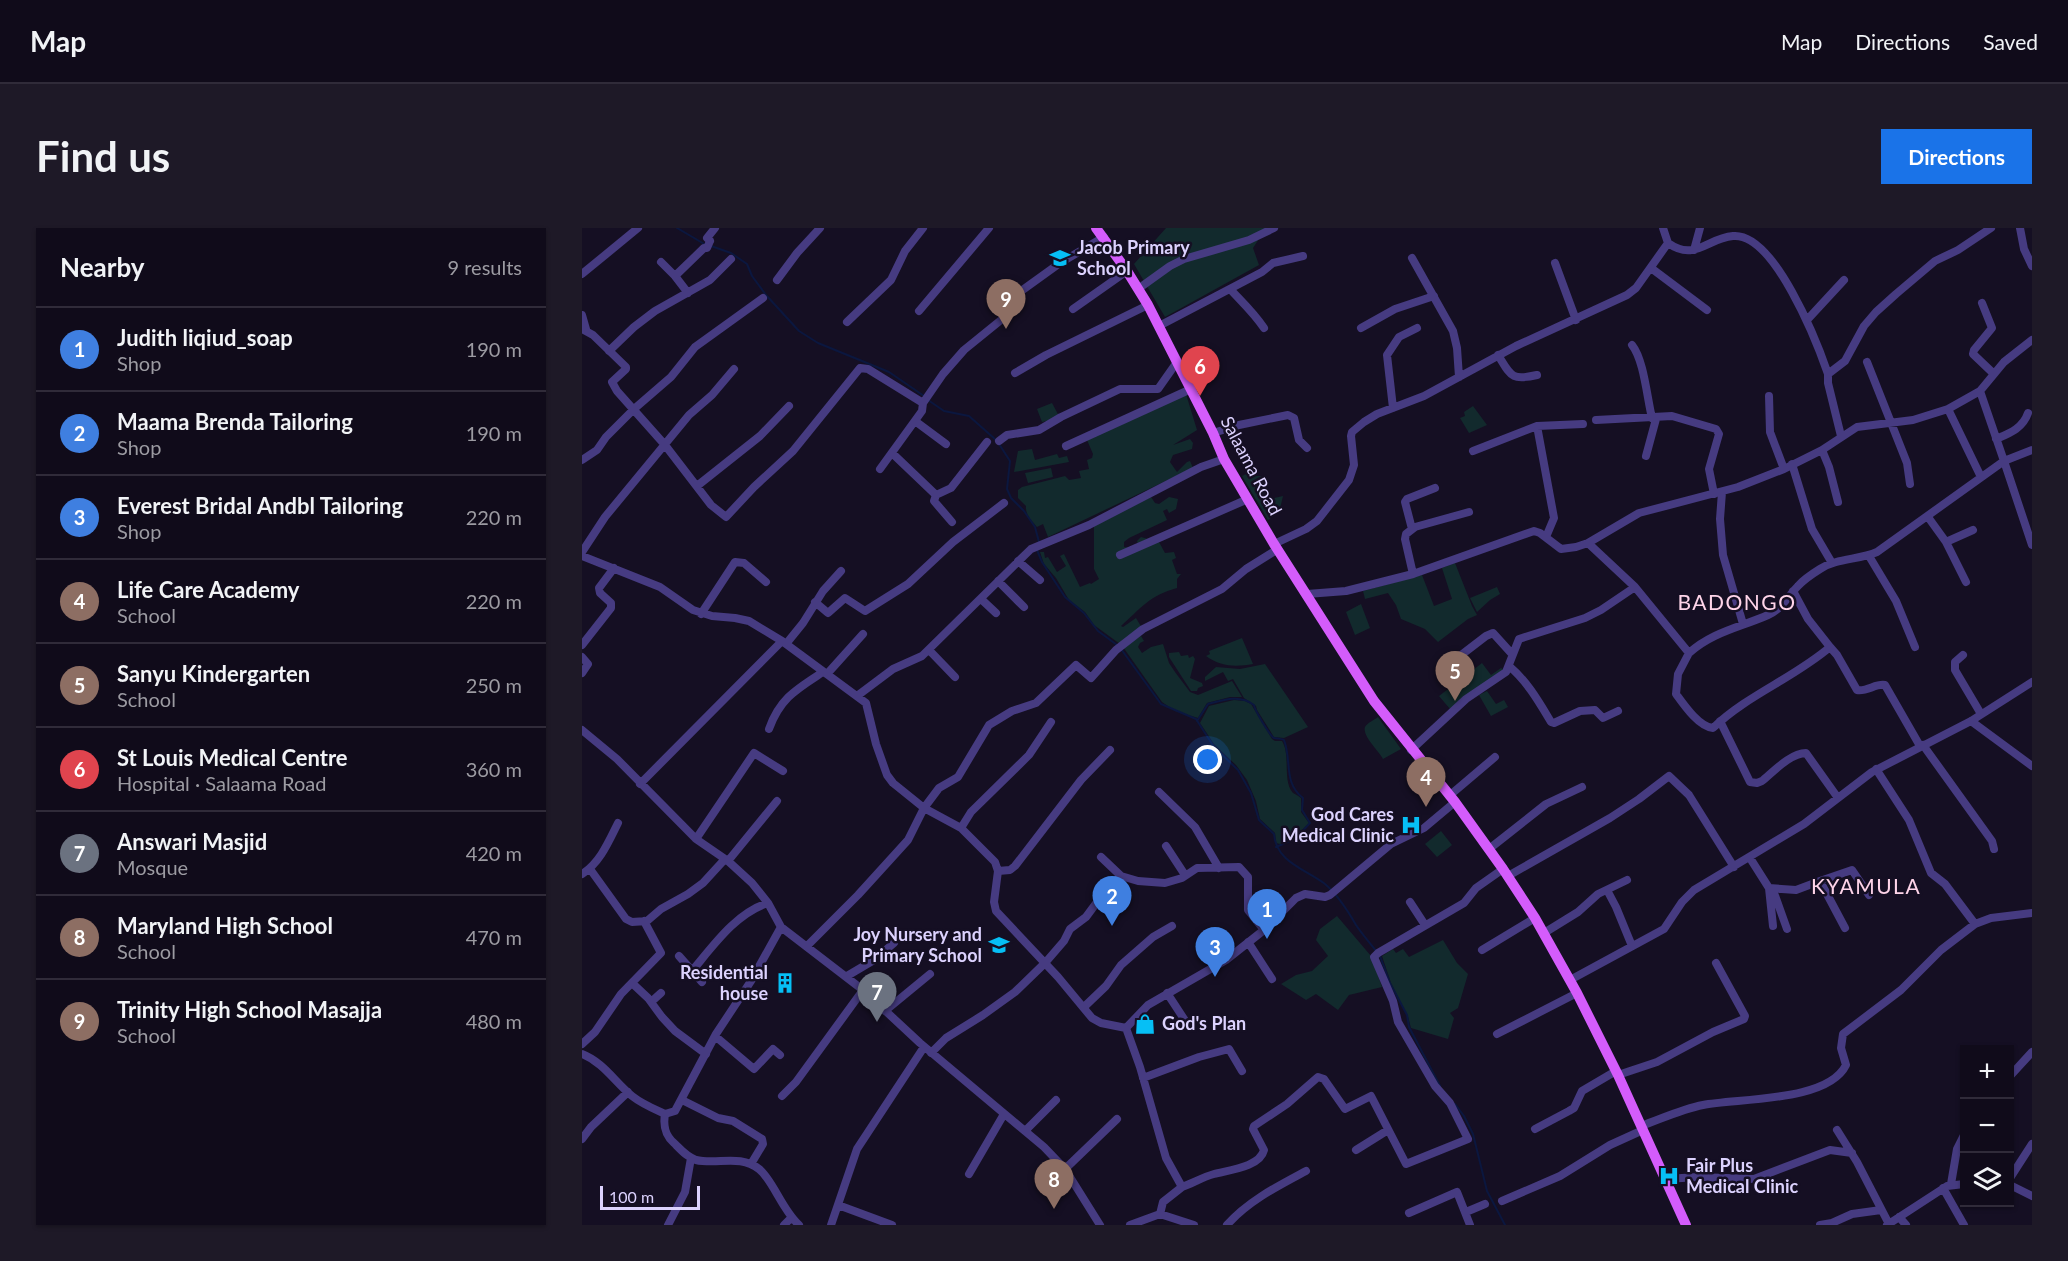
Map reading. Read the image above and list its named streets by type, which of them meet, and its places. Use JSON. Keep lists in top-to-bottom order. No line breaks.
{"streets":{"main road":["Salaama Road"]},"districts":["BADONGO","KYAMULA"],"places":{"school or university":["Jacob Primary School","Joy Nursery and Primary School"],"hospital":["God Cares Medical Clinic","Fair Plus Medical Clinic"],"building":["Residential house"],"shop":["God's Plan"]},"scale_bar":"100 m","page":{"header":"Map","nav":["Map","Directions","Saved"],"buttons":"Directions","title":"Find us","heading":["Nearby","9 results"],"pins":["9","6","5","4","2","1","3","7","8"],"list":[{"mark":"1","name":"Judith liqiud_soap","note":"Shop","value":"190 m"},{"mark":"2","name":"Maama Brenda Tailoring","note":"Shop","value":"190 m"},{"mark":"3","name":"Everest Bridal Andbl Tailoring","note":"Shop","value":"220 m"},{"mark":"4","name":"Life Care Academy","note":"School","value":"220 m"},{"mark":"5","name":"Sanyu Kindergarten","note":"School","value":"250 m"},{"mark":"6","name":"St Louis Medical Centre","note":"Hospital · Salaama Road","value":"360 m"},{"mark":"7","name":"Answari Masjid","note":"Mosque","value":"420 m"},{"mark":"8","name":"Maryland High School","note":"School","value":"470 m"},{"mark":"9","name":"Trinity High School Masajja","note":"School","value":"480 m"}],"map_buttons":["+","−"],"scale":"100 m"}}
